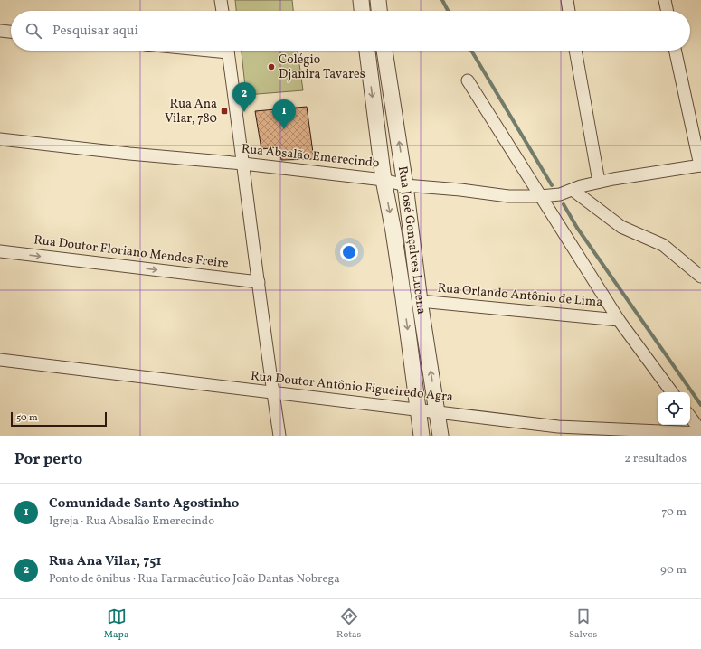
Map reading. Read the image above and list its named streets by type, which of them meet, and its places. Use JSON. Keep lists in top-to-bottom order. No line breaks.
{"streets":{"street":["Rua Absalão Emerecindo","Rua José Gonçalves Lucena","Rua Doutor Floriano Mendes Freire","Rua Orlando Antônio de Lima","Rua Doutor Antônio Figueiredo Agra"]},"crossings":[["Rua Absalão Emerecindo","Rua José Gonçalves Lucena"],["Rua José Gonçalves Lucena","Rua Orlando Antônio de Lima"],["Rua José Gonçalves Lucena","Rua Doutor Antônio Figueiredo Agra"]],"one_way":["Rua Doutor Floriano Mendes Freire"],"places":{"other":["Colégio Djanira Tavares"],"transit":["Rua Ana Vilar, 780"]},"scale_bar":"50 m","page":{"search":"Pesquisar aqui","pins":["2","1"],"scale":"50 m","heading":["Por perto","2 resultados"],"list":[{"mark":"1","name":"Comunidade Santo Agostinho","note":"Igreja · Rua Absalão Emerecindo","value":"70 m"},{"mark":"2","name":"Rua Ana Vilar, 751","note":"Ponto de ônibus · Rua Farmacêutico João Dantas Nobrega","value":"90 m"}],"nav":["Mapa","Rotas","Salvos"]}}
